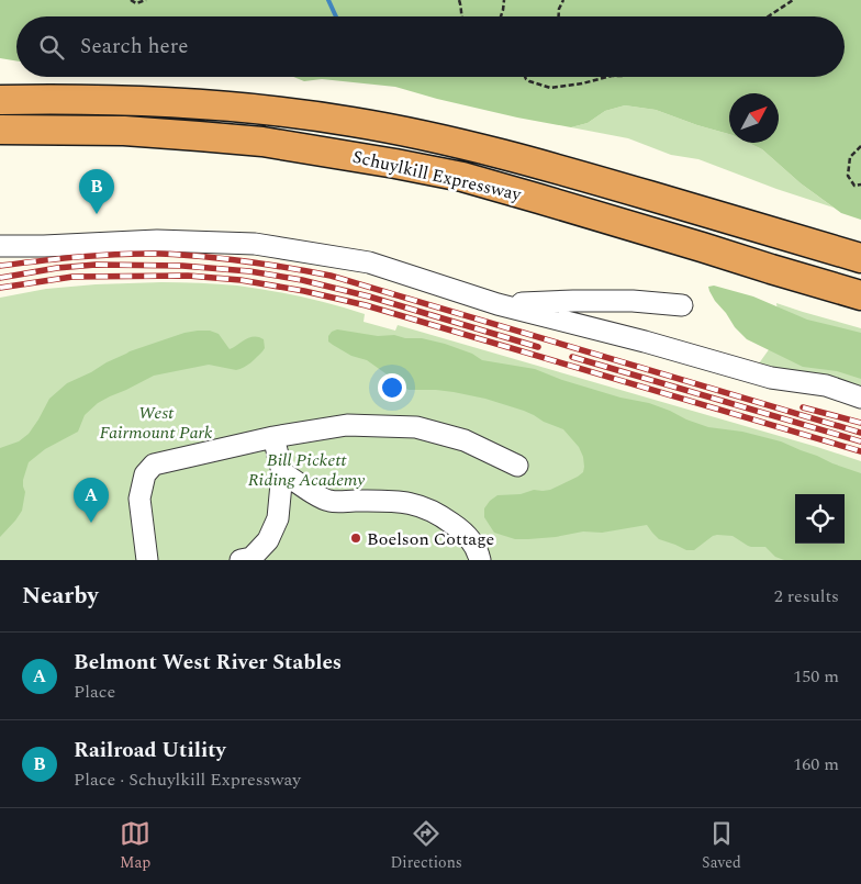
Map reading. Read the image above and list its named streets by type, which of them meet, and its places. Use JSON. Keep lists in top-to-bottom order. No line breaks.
{"streets":{"highway":["Schuylkill Expressway"]},"parks":["West Fairmount Park","Bill Pickett Riding Academy"],"places":["Boelson Cottage"],"north":"top right","page":{"search":"Search here","pins":["B","A"],"heading":["Nearby","2 results"],"list":[{"mark":"A","name":"Belmont West River Stables","note":"Place","value":"150 m"},{"mark":"B","name":"Railroad Utility","note":"Place · Schuylkill Expressway","value":"160 m"}],"nav":["Map","Directions","Saved"]}}
